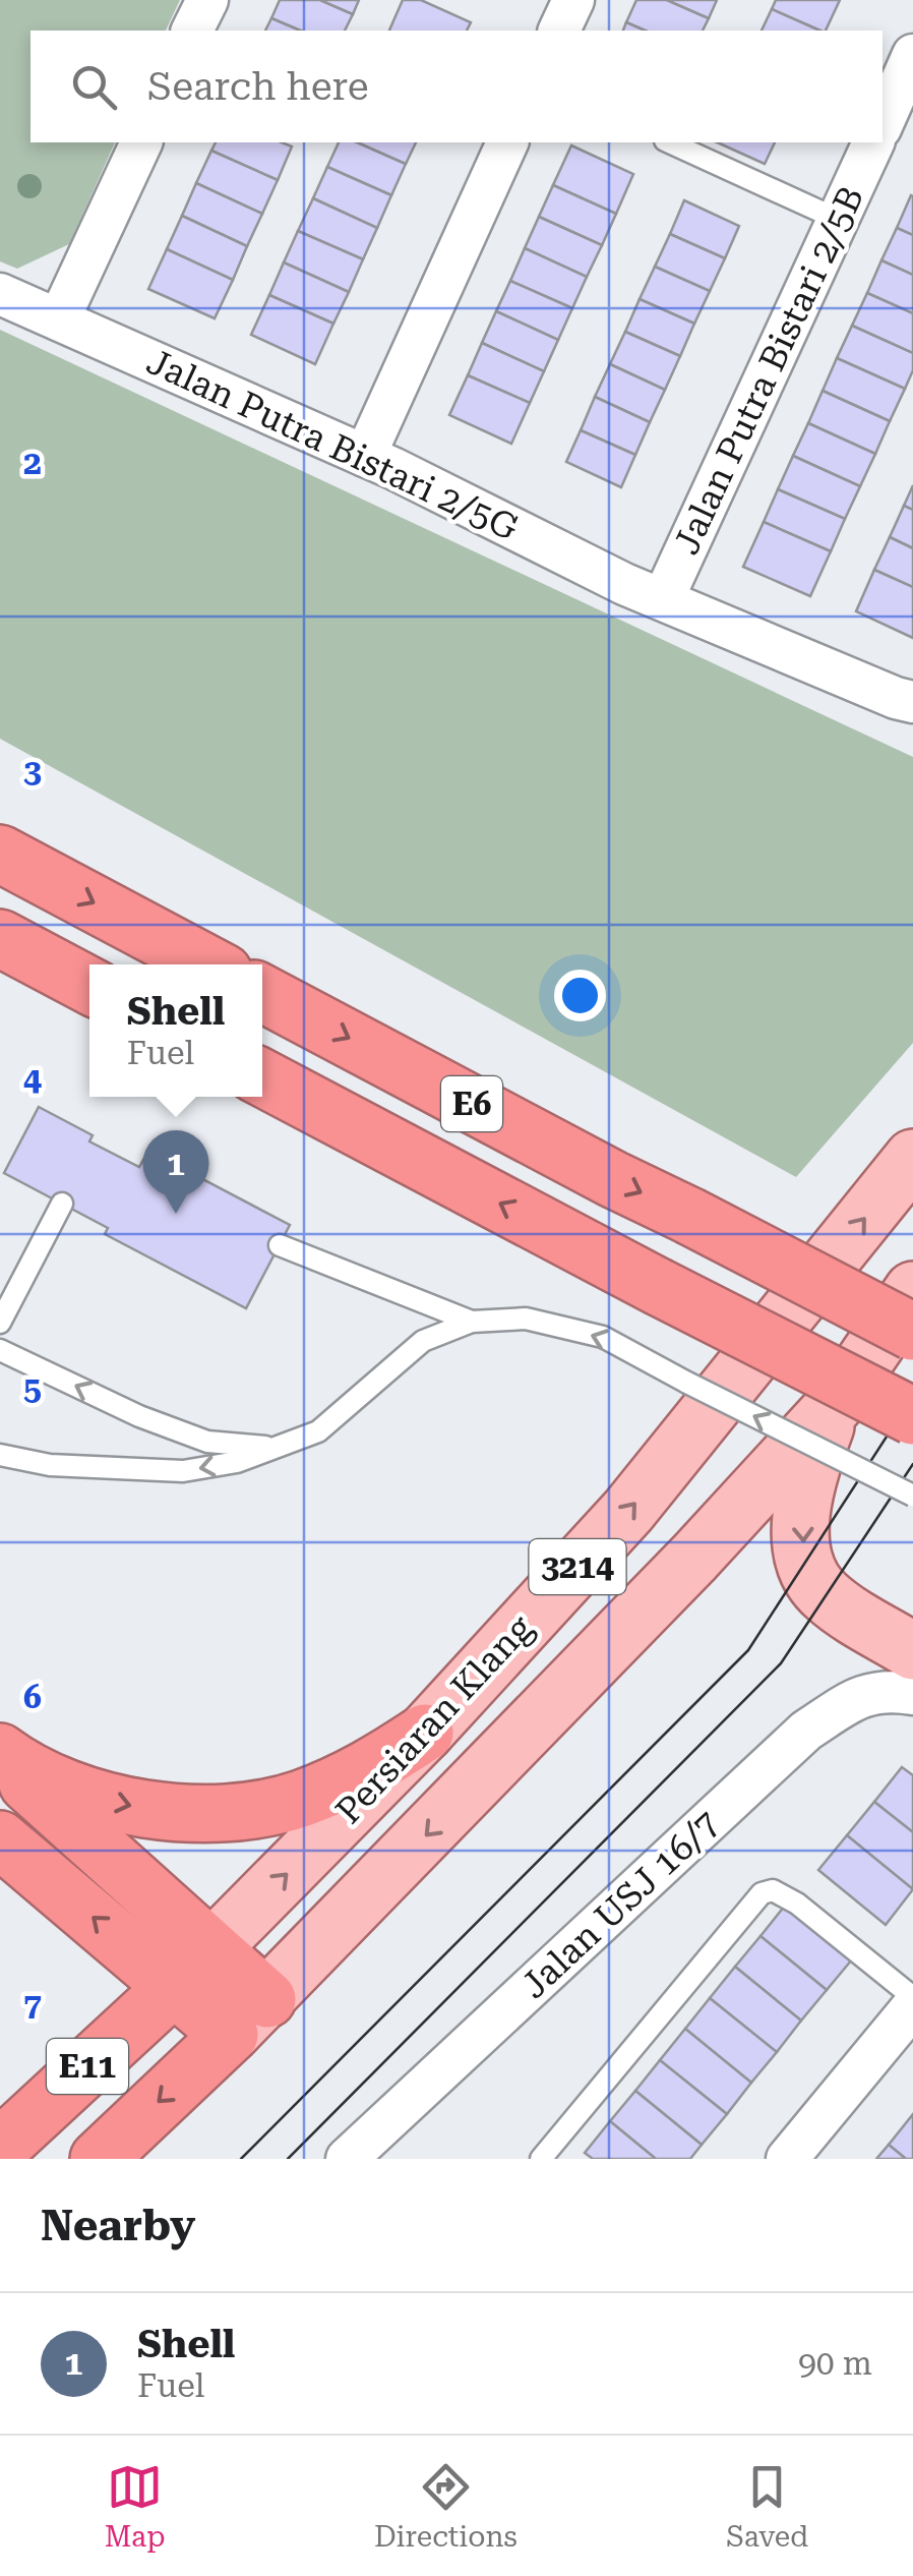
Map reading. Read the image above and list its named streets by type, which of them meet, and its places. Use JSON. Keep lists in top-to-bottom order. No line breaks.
{"streets":{"highway":["E6","E11"],"main road":["3214","Persiaran Klang"],"street":["Jalan Putra Bistari 2/5B","Jalan Putra Bistari 2/5G","Jalan USJ 16/7"]},"crossings":[["Jalan Putra Bistari 2/5B","Jalan Putra Bistari 2/5G"],["Persiaran Klang","E11"]],"page":{"search":"Search here","popup":["Shell","Fuel"],"pins":"1","heading":"Nearby","list":[{"mark":"1","name":"Shell","note":"Fuel","value":"90 m"}],"nav":["Map","Directions","Saved"]},"grid":{"rows":["2","3","4","5","6","7"]}}
